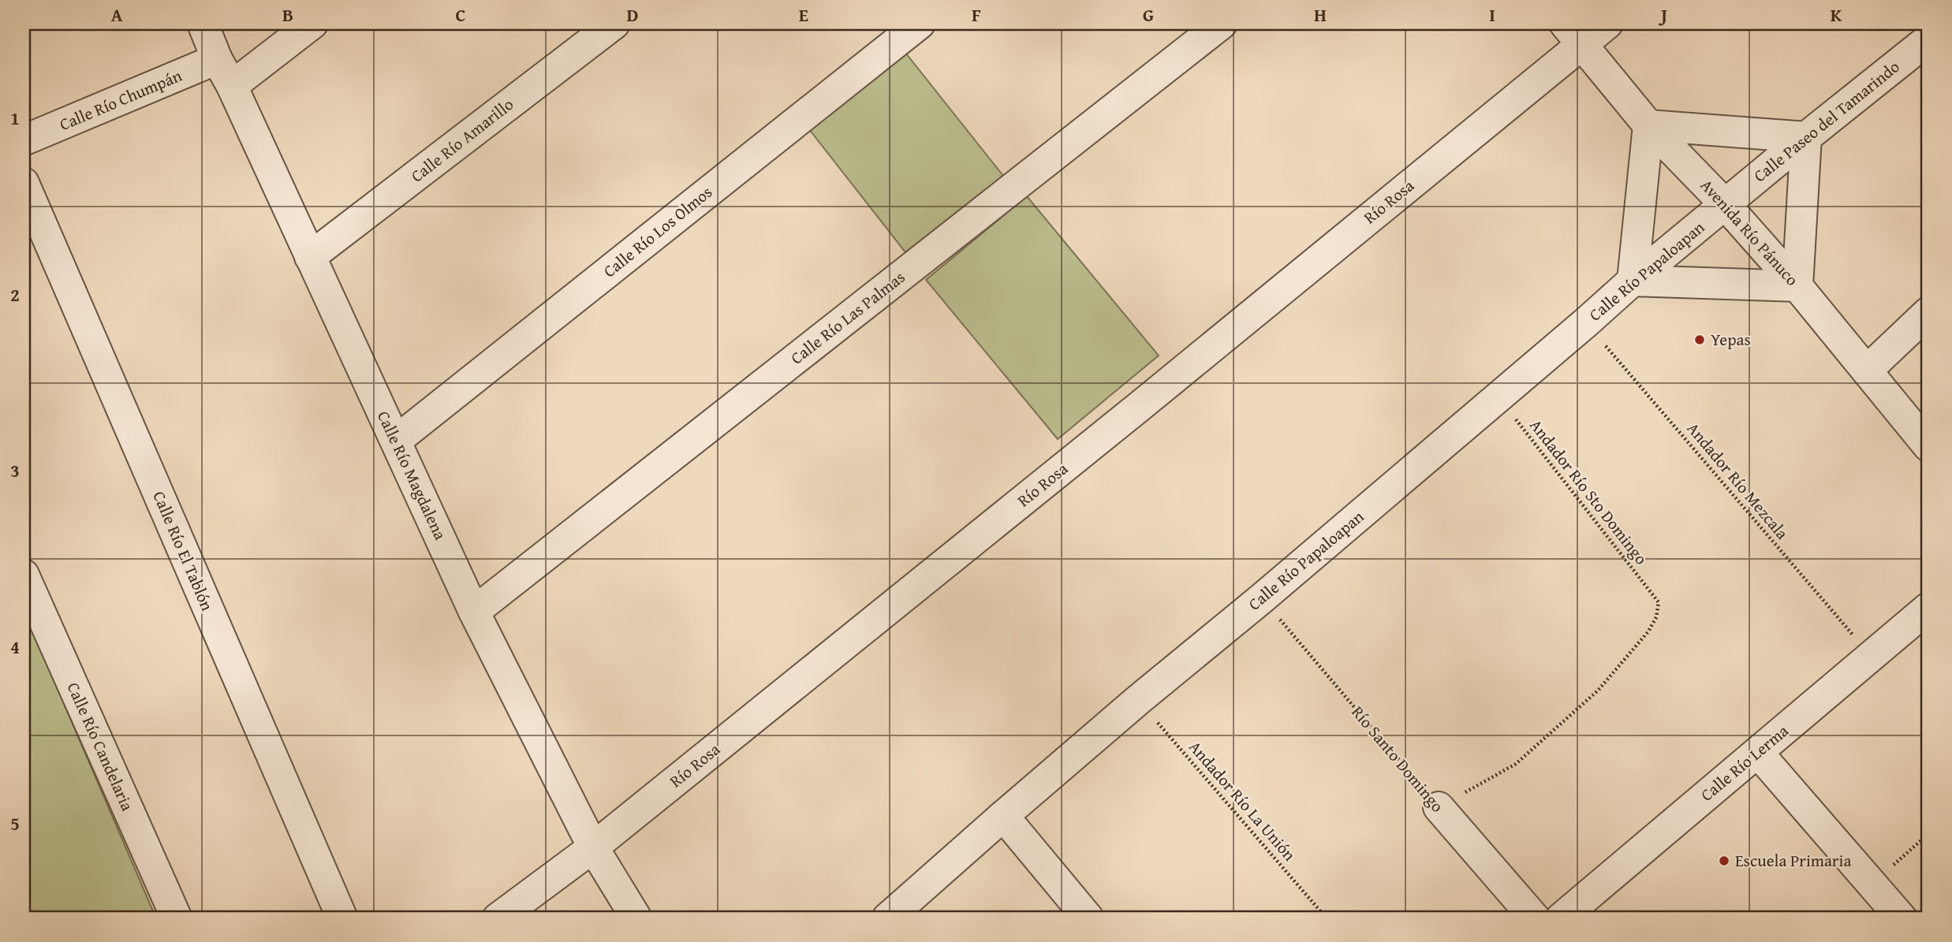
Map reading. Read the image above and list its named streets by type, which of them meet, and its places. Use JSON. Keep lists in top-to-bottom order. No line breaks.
{"streets":{"street":["Calle Río Chumpán","Calle Paseo del Tamarindo","Calle Río Amarillo","Río Rosa","Calle Río Los Olmos","Avenida Río Pánuco","Calle Río Papaloapan","Calle Río Las Palmas","Calle Río Magdalena","Calle Río El Tablón","Calle Río Candelaria","Río Santo Domingo","Calle Río Lerma"],"path":["Andador Río Mezcala","Andador Río Sto Domingo","Andador Río La Unión"]},"crossings":[["Calle Río Chumpán","Calle Río Magdalena"],["Calle Paseo del Tamarindo","Avenida Río Pánuco"],["Calle Paseo del Tamarindo","Calle Río Papaloapan"],["Calle Río Amarillo","Calle Río Magdalena"],["Río Rosa","Avenida Río Pánuco"],["Río Rosa","Calle Río Magdalena"],["Calle Río Los Olmos","Calle Río Magdalena"],["Avenida Río Pánuco","Calle Río Papaloapan"],["Calle Río Papaloapan","Andador Río Mezcala"],["Calle Río Papaloapan","Andador Río Sto Domingo"],["Calle Río Papaloapan","Río Santo Domingo"],["Calle Río Papaloapan","Andador Río La Unión"],["Calle Río Las Palmas","Calle Río Magdalena"],["Andador Río Mezcala","Calle Río Lerma"],["Andador Río Sto Domingo","Río Santo Domingo"]],"places":["Yepas","Escuela Primaria"],"grid":{"columns":["A","B","C","D","E","F","G","H","I","J","K"],"rows":["1","2","3","4","5"]}}
